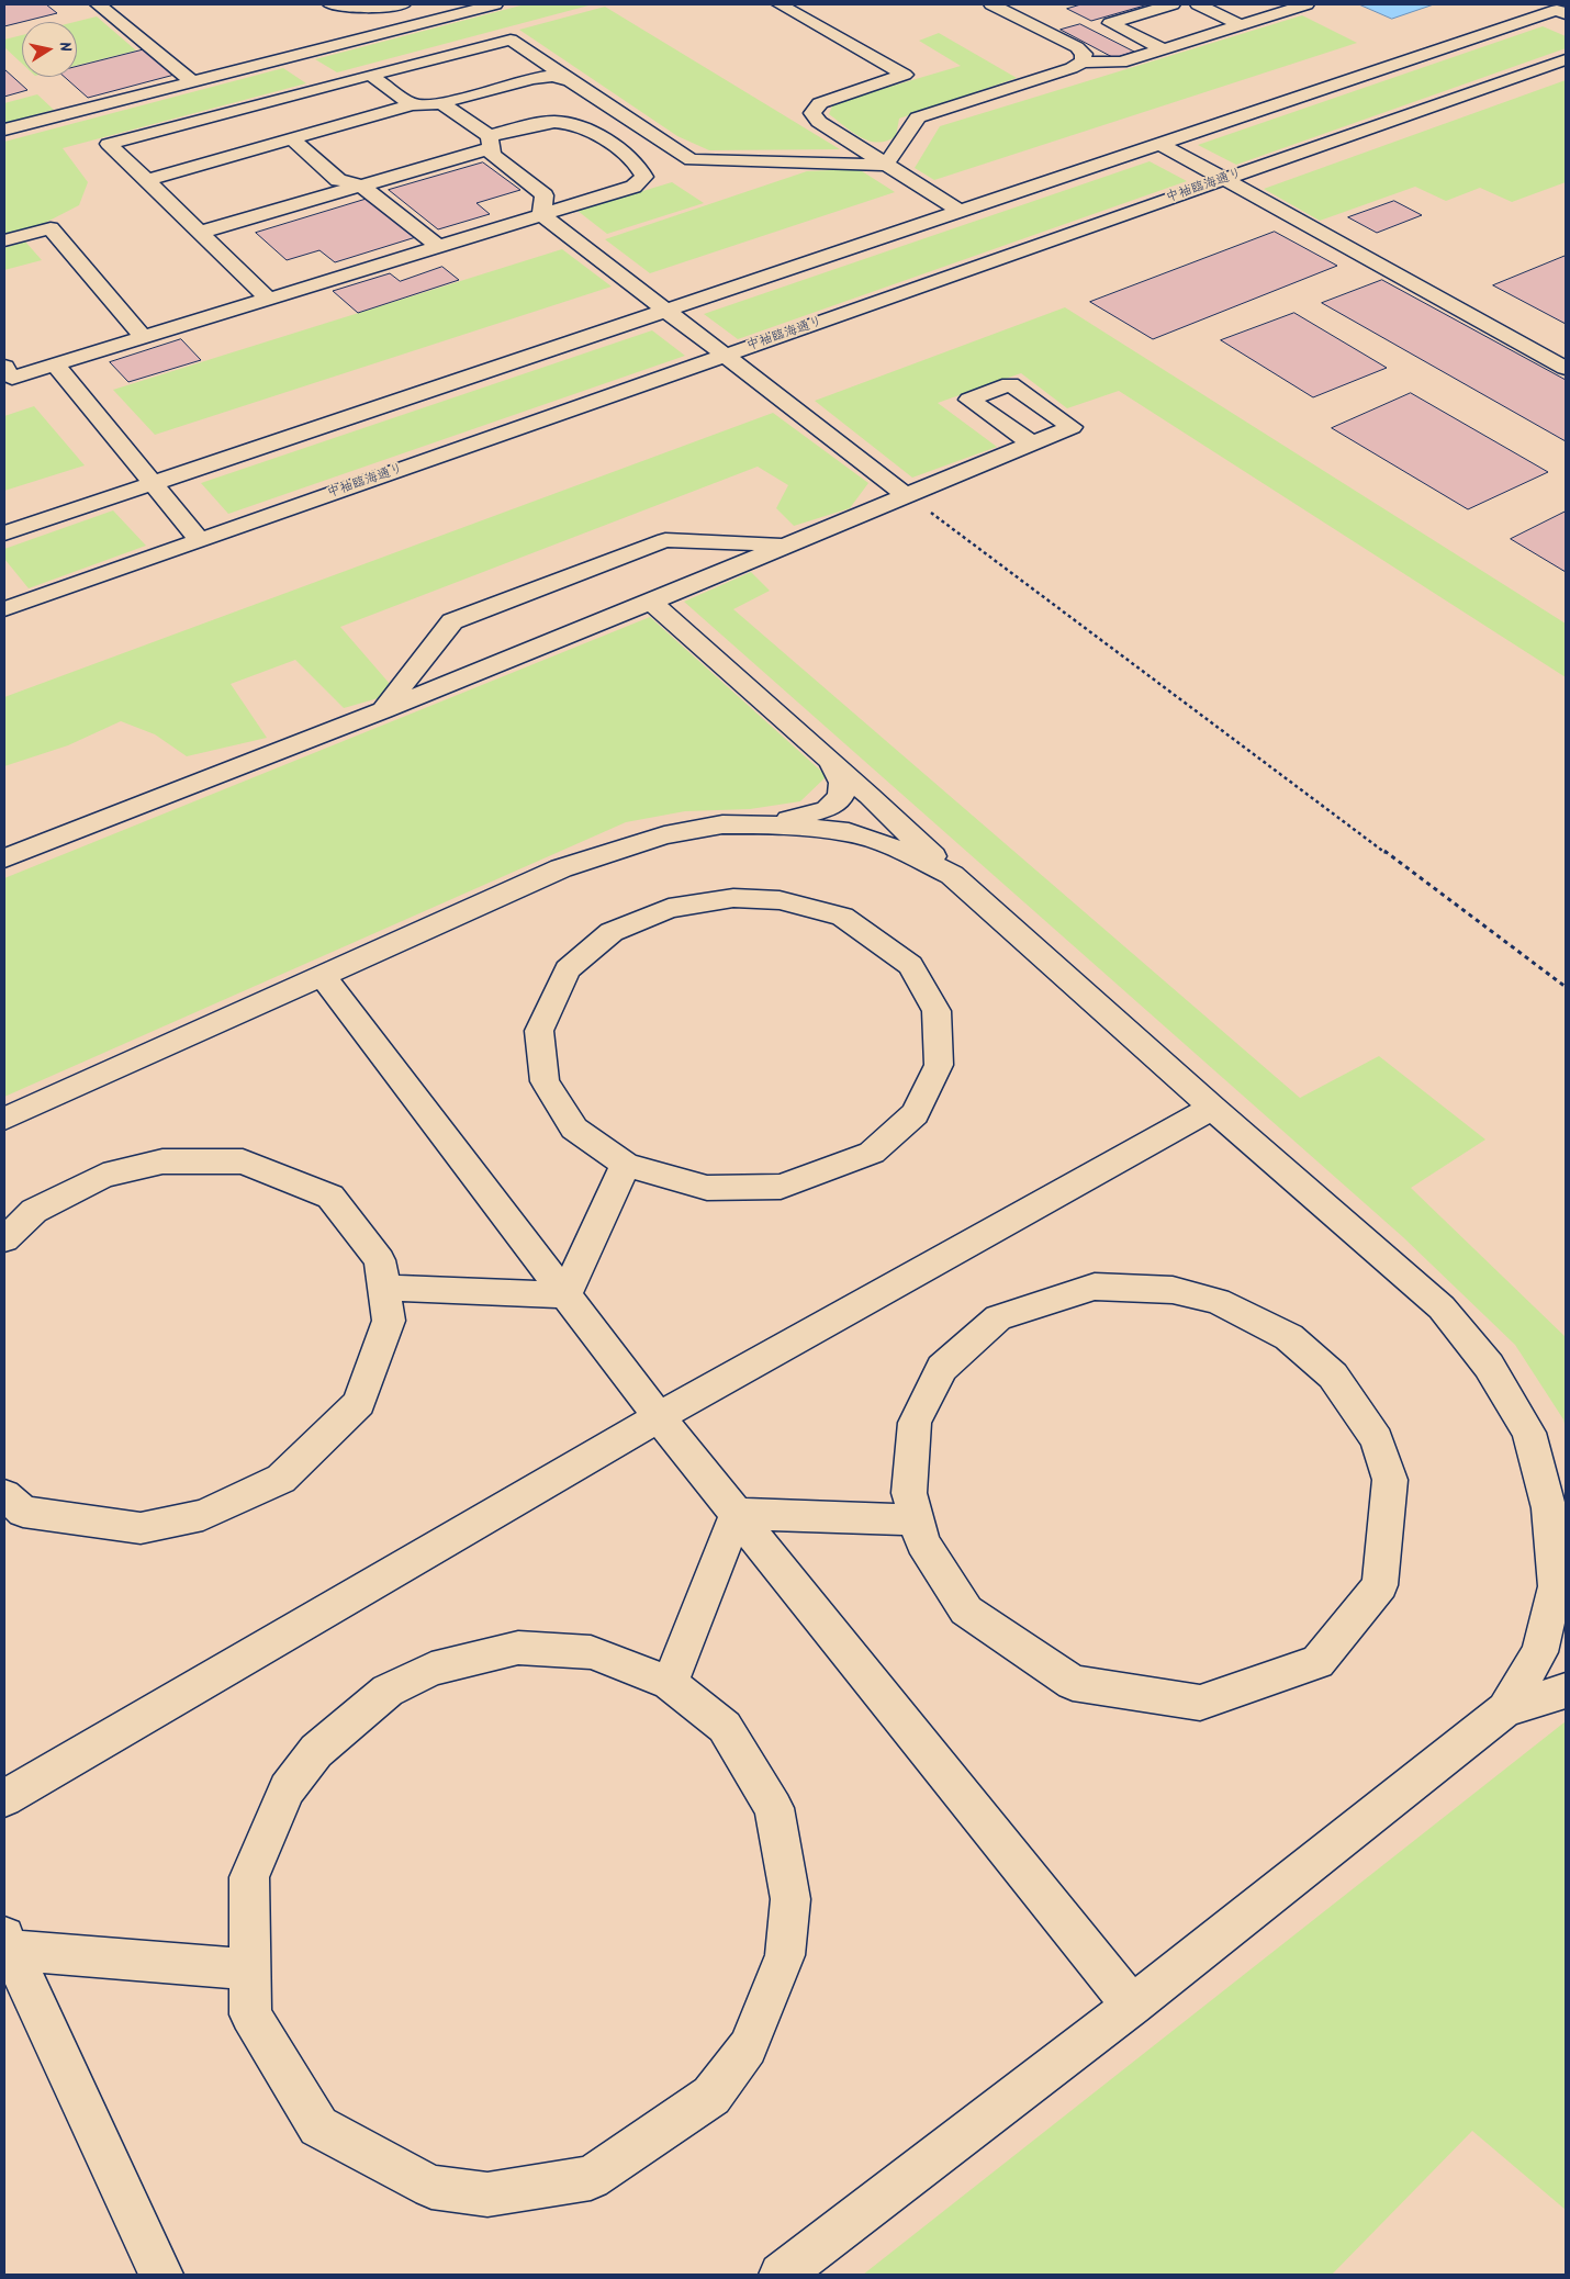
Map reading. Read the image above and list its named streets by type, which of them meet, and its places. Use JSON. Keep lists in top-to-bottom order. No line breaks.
{"streets":{"street":["中袖臨海通り"]},"north":"right"}
